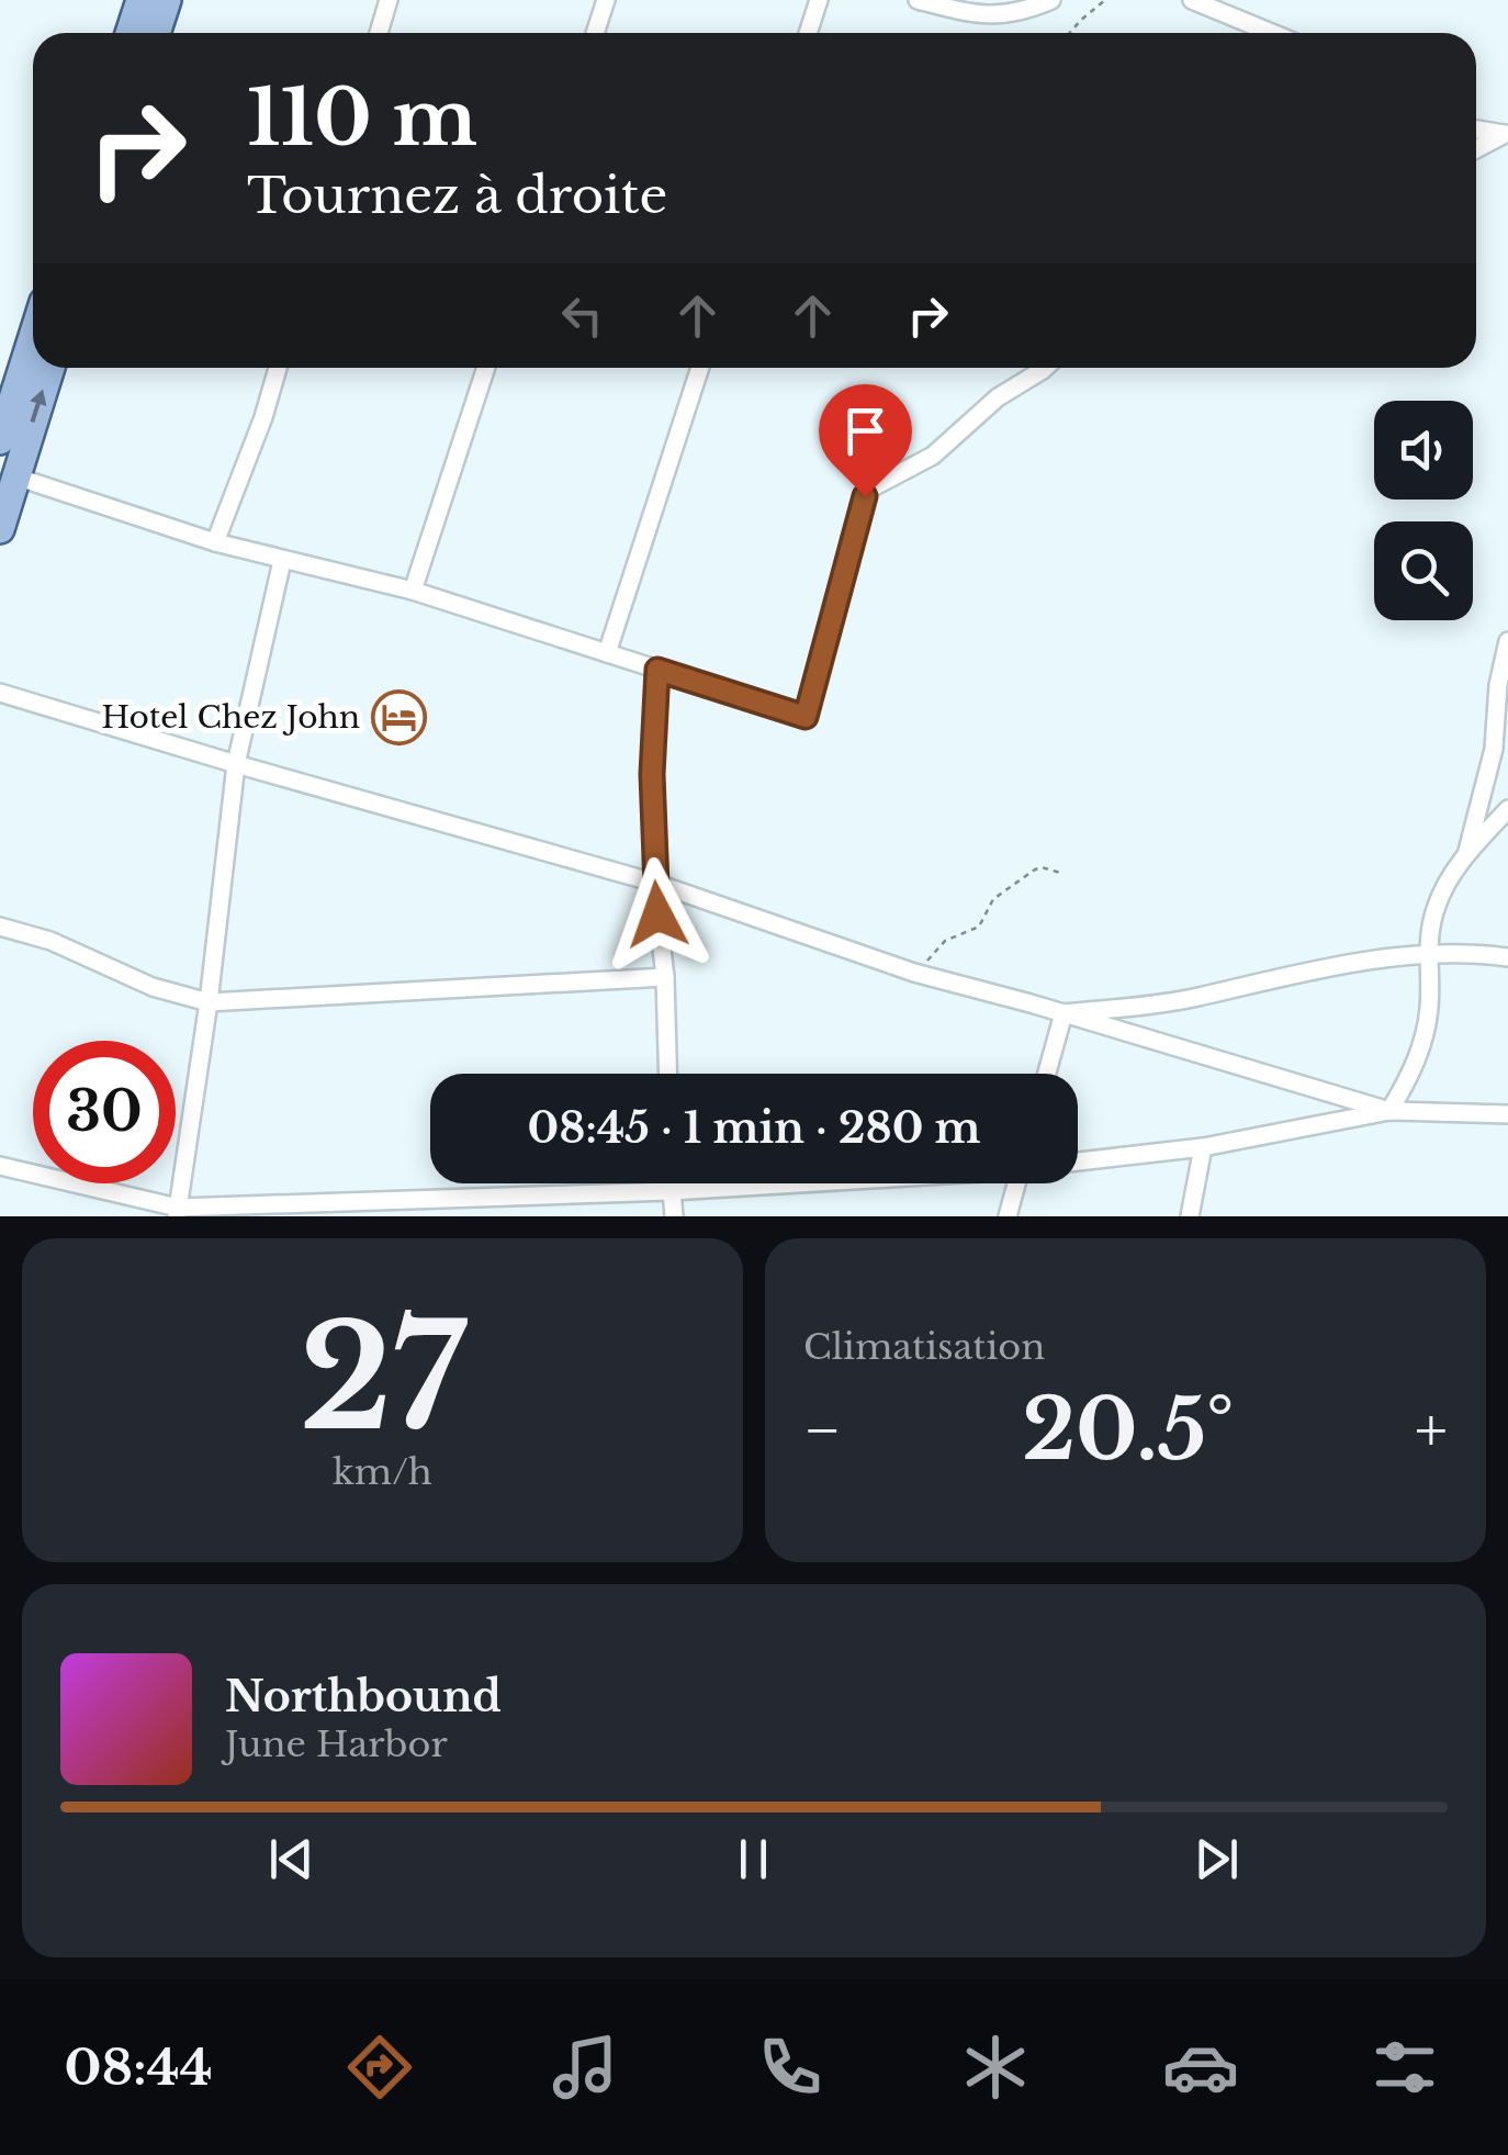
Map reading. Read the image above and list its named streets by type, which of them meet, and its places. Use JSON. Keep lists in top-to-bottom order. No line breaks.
{"places":{"hotel":["Hotel Chez John"]},"page":{"turn":["110 m","Tournez à droite"],"limit":"30","trip":"08:45 · 1 min · 280 m","tile":[["27","km/h"],"Climatisation"],"heat":["−","20.5°","+"],"song":["Northbound","June Harbor"],"tabs":"08:44"}}
